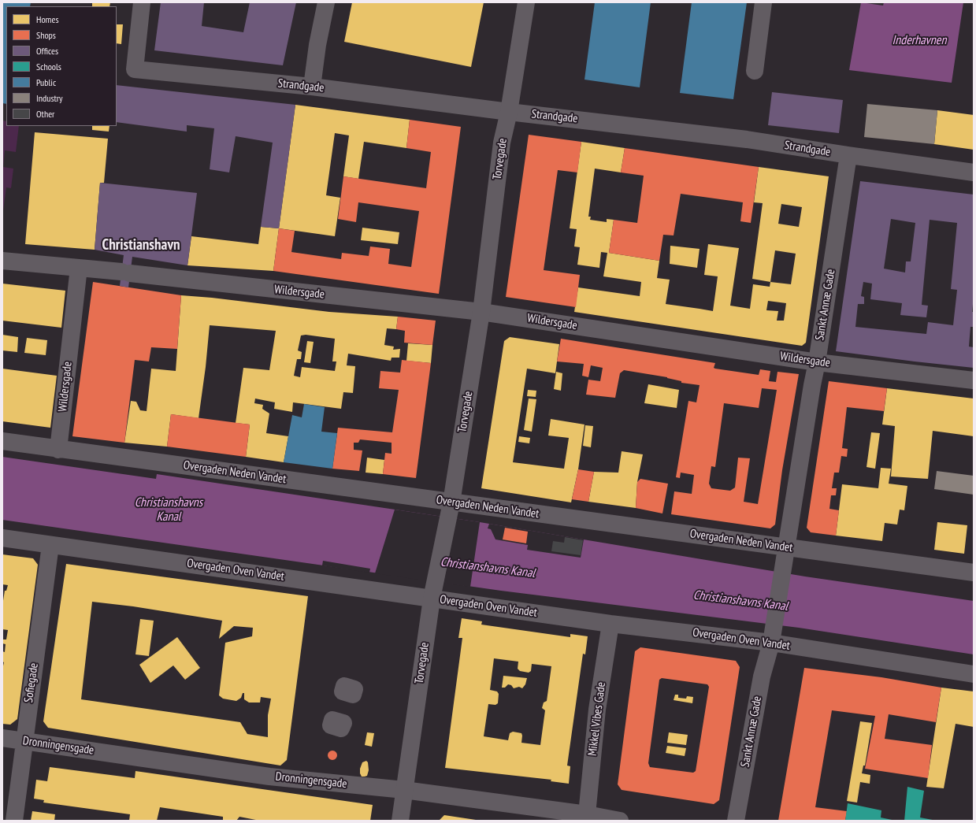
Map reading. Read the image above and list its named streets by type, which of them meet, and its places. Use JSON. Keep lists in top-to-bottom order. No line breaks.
{"streets":{"street":["Strandgade","Torvegade","Wildersgade","Sankt Annæ Gade","Overgaden Neden Vandet","Overgaden Oven Vandet","Sofiegade","Mikkel Vibes Gade","Dronningensgade"]},"crossings":[["Strandgade","Torvegade"],["Strandgade","Sankt Annæ Gade"],["Torvegade","Wildersgade"],["Torvegade","Overgaden Neden Vandet"],["Torvegade","Overgaden Oven Vandet"],["Torvegade","Dronningensgade"],["Wildersgade","Sankt Annæ Gade"],["Wildersgade","Overgaden Neden Vandet"],["Sankt Annæ Gade","Overgaden Neden Vandet"],["Sankt Annæ Gade","Overgaden Oven Vandet"],["Overgaden Oven Vandet","Sofiegade"],["Overgaden Oven Vandet","Mikkel Vibes Gade"],["Sofiegade","Dronningensgade"],["Mikkel Vibes Gade","Dronningensgade"]],"districts":["Christianshavn"],"water":["Inderhavnen","Christianshavns Kanal"],"legend":["Homes","Shops","Offices","Schools","Public","Industry","Other"]}
